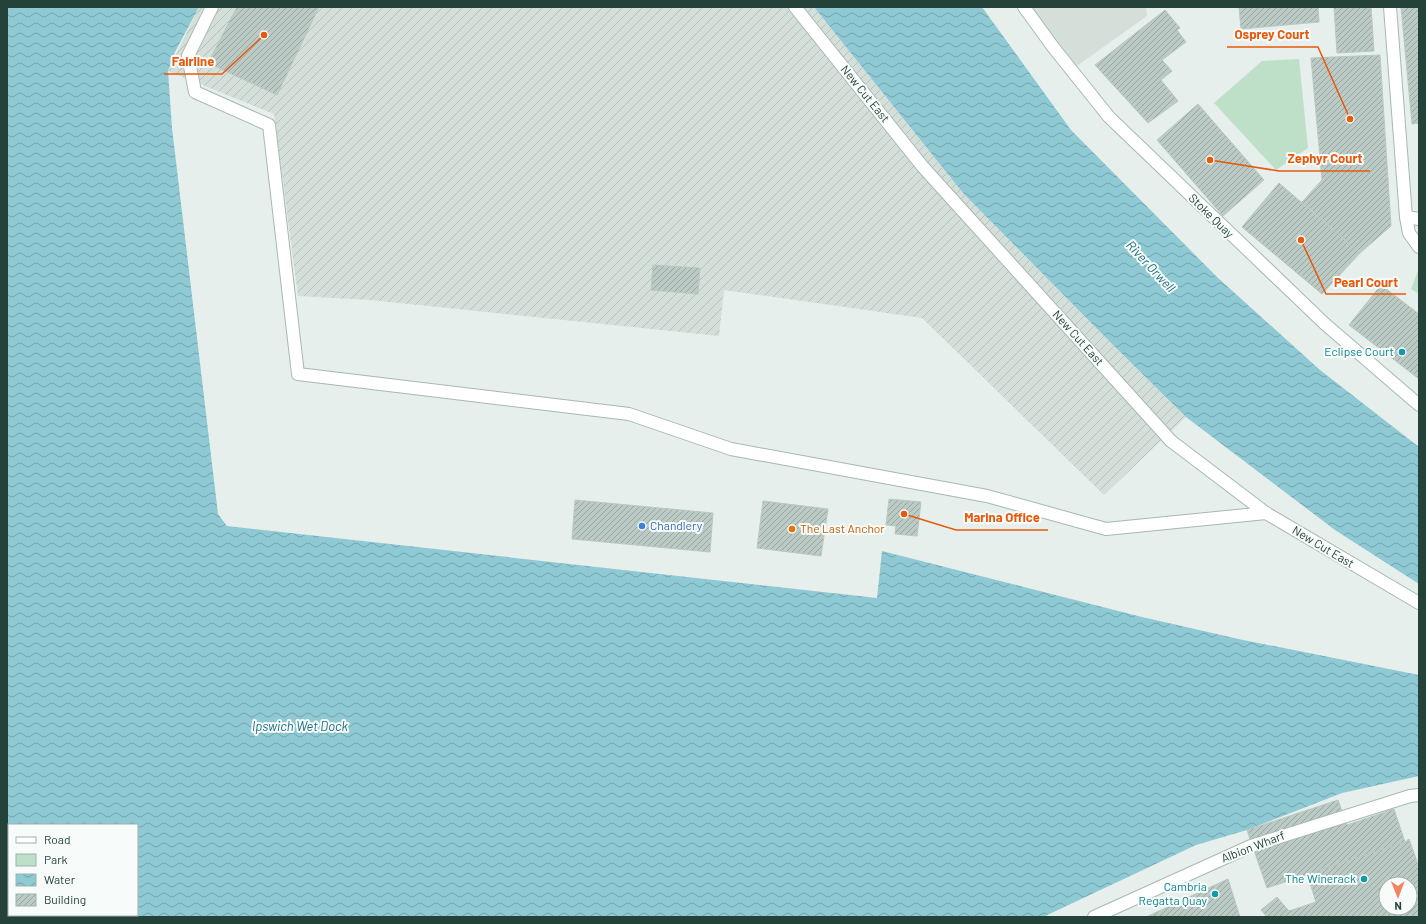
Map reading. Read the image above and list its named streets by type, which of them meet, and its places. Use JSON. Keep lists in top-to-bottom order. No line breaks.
{"streets":{"street":["New Cut East","Stoke Quay","Albion Wharf"]},"water":["River Orwell","Ipswich Wet Dock"],"places":["Fairline","Osprey Court","Zephyr Court","Pearl Court","Eclipse Court","Marina Office","Chandlery","The Last Anchor","The Winerack","Cambria Regatta Quay"],"legend":["Road","Park","Water","Building"],"north":"bottom"}
